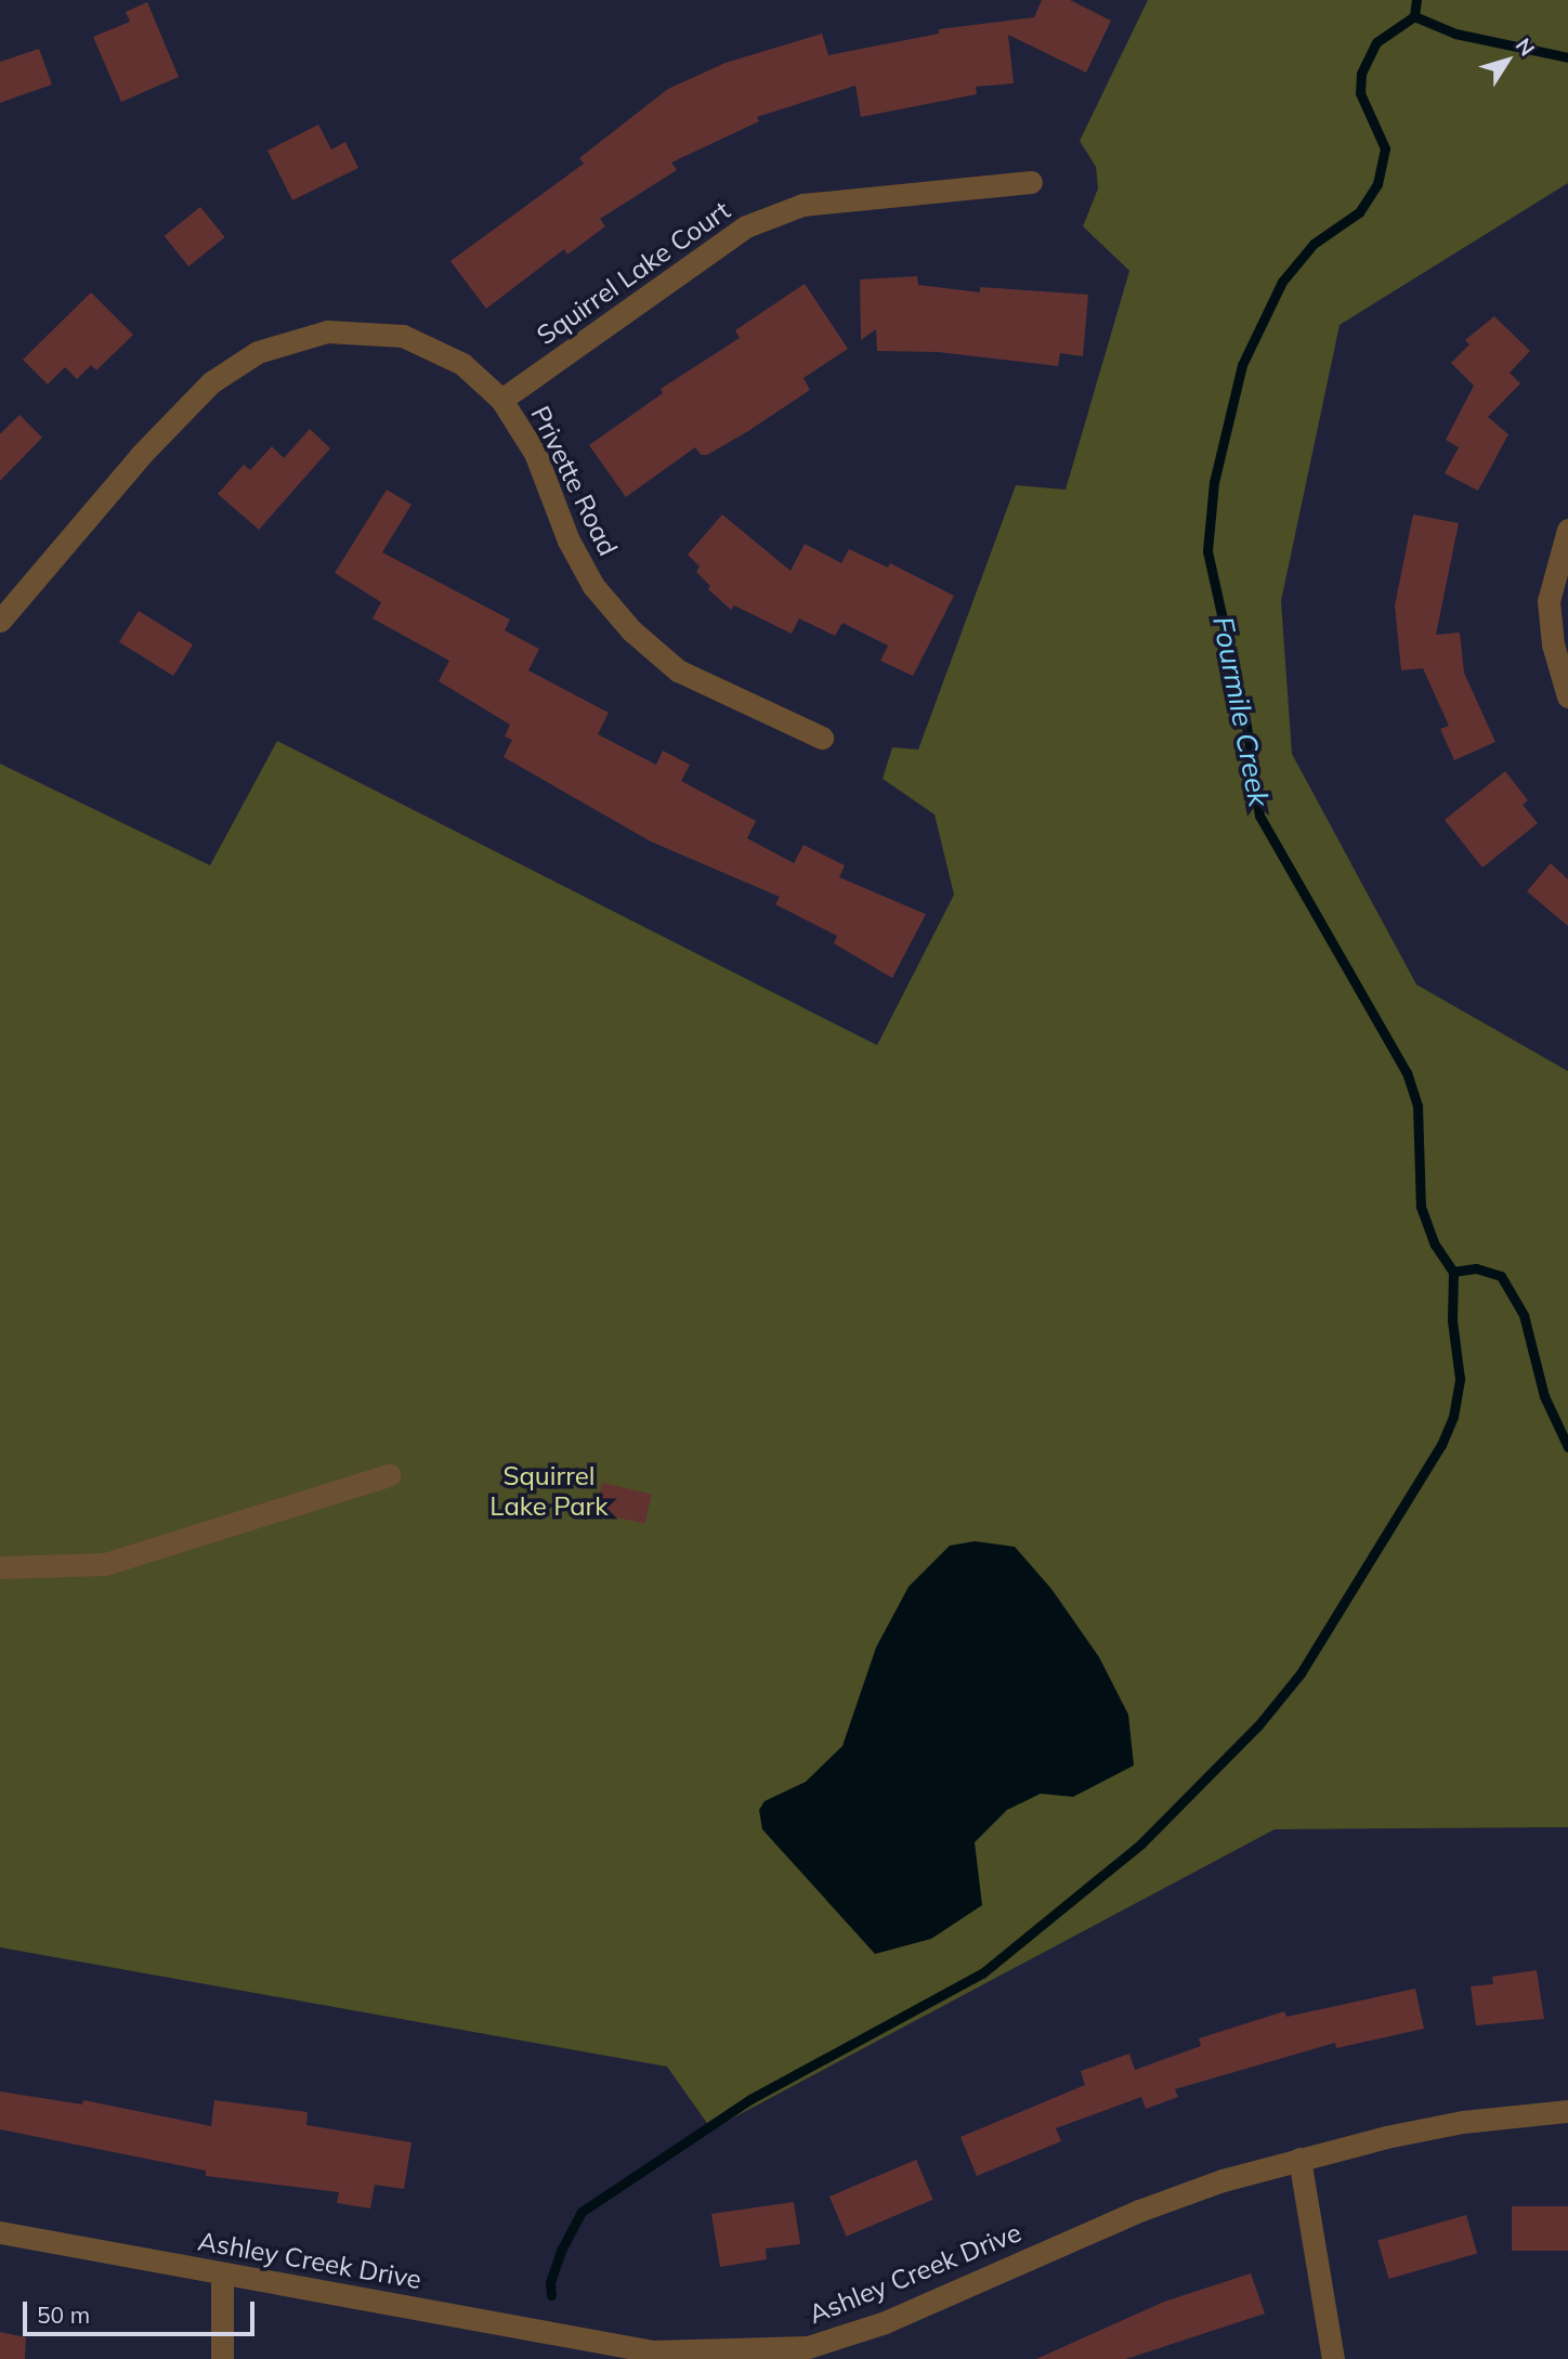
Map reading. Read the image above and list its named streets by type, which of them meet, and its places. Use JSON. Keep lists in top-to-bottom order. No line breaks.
{"streets":{"street":["Squirrel Lake Court","Privette Road","Ashley Creek Drive"]},"crossings":[["Squirrel Lake Court","Privette Road"]],"water":["Fourmile Creek"],"parks":["Squirrel Lake Park"],"scale_bar":"50 m","north":"top right"}
